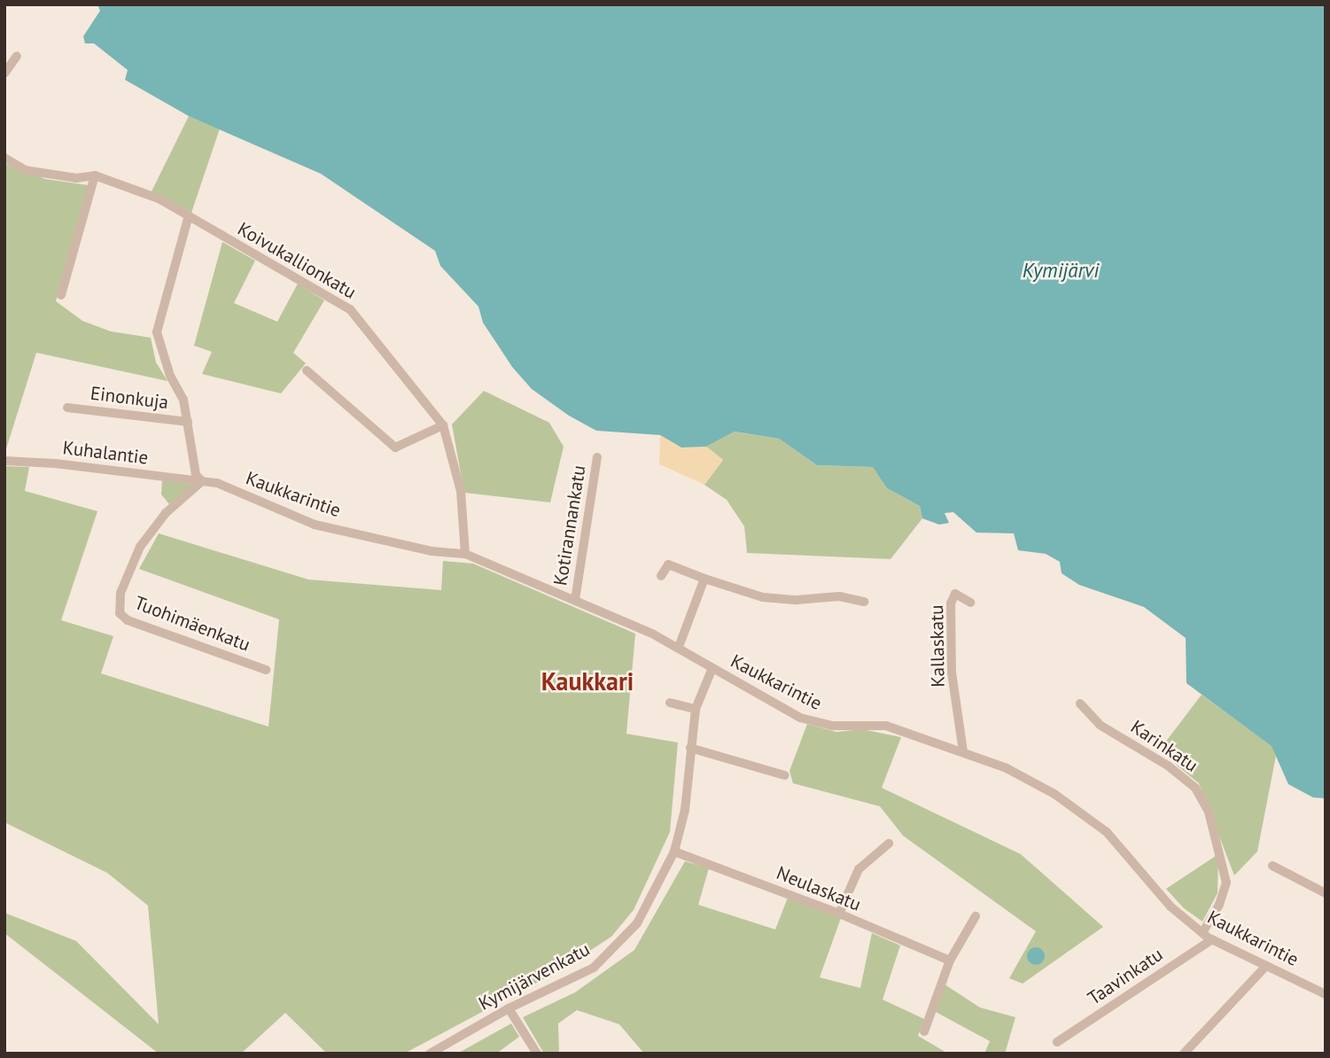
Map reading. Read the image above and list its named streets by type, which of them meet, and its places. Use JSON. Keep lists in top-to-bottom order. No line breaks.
{"streets":{"street":["Koivukallionkatu","Einonkuja","Kuhalantie","Kaukkarintie","Kotirannankatu","Tuohimäenkatu","Kallaskatu","Karinkatu","Neulaskatu","Kymijärvenkatu","Taavinkatu"]},"crossings":[["Koivukallionkatu","Kaukkarintie"],["Kuhalantie","Kaukkarintie"],["Kuhalantie","Tuohimäenkatu"],["Kaukkarintie","Kotirannankatu"],["Kaukkarintie","Tuohimäenkatu"],["Kaukkarintie","Kallaskatu"],["Kaukkarintie","Karinkatu"],["Kaukkarintie","Kymijärvenkatu"],["Kaukkarintie","Taavinkatu"],["Neulaskatu","Kymijärvenkatu"]],"districts":["Kaukkari"],"water":["Kymijärvi"]}
